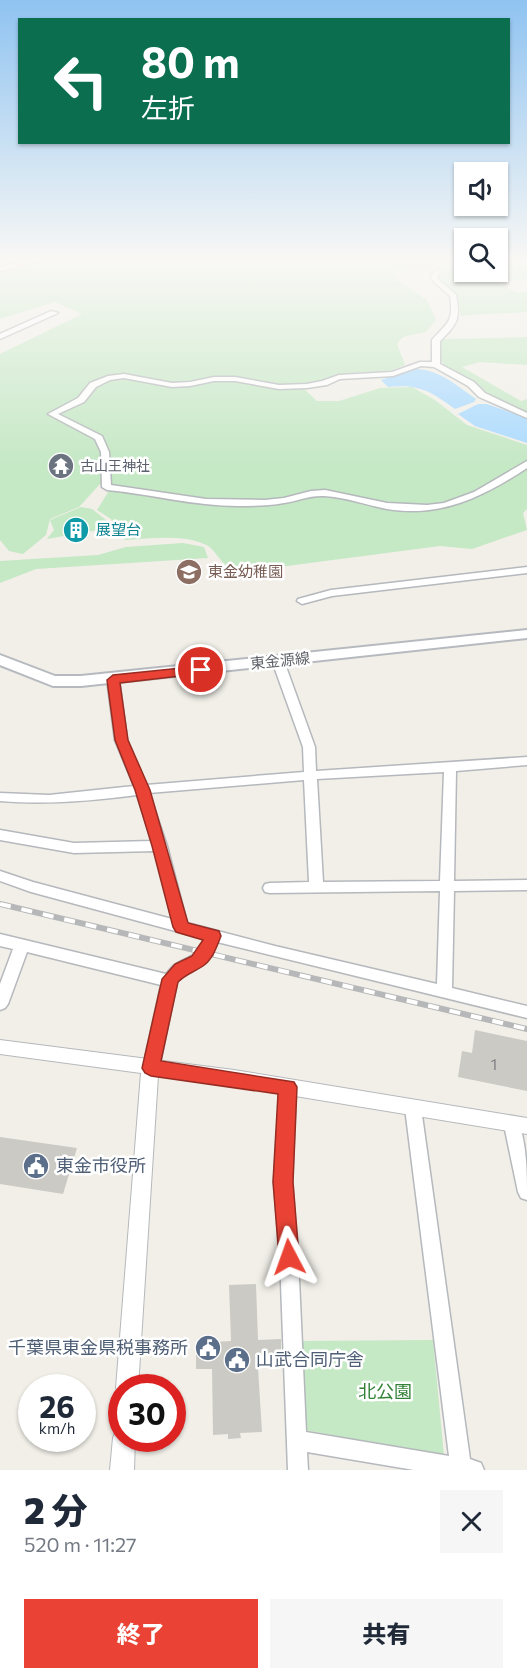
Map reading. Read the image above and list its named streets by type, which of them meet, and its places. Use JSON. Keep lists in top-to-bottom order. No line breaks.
{"streets":{"main road":["東金源線"]},"parks":["北公園"],"places":{"temple":["古山王神社"],"building":["展望台"],"school or university":["東金幼稚園"],"public building":["東金市役所","千葉県東金県税事務所","山武合同庁舎"]},"house_numbers":["1"],"page":{"turn":["80 m","左折"],"speed":"26 km/h","limit":"30","heading":["2 分","520 m · 11:27"],"buttons":["終了","共有"]}}
